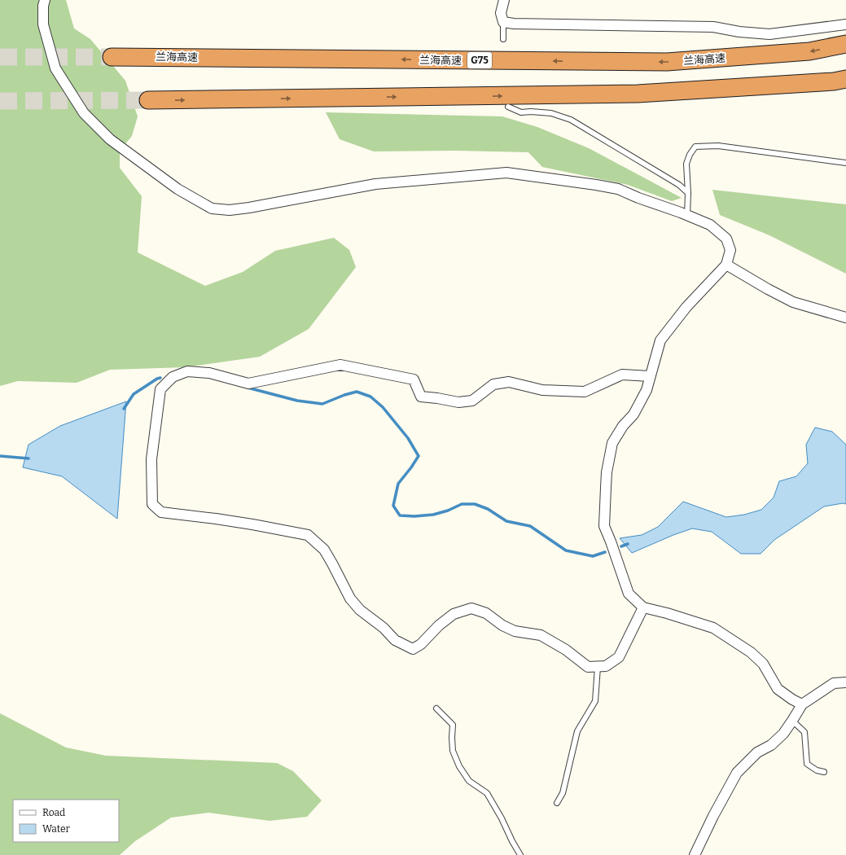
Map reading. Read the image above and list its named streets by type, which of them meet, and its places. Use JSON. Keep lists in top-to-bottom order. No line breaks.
{"streets":{"highway":["兰海高速","G75"]},"legend":["Road","Water"]}
